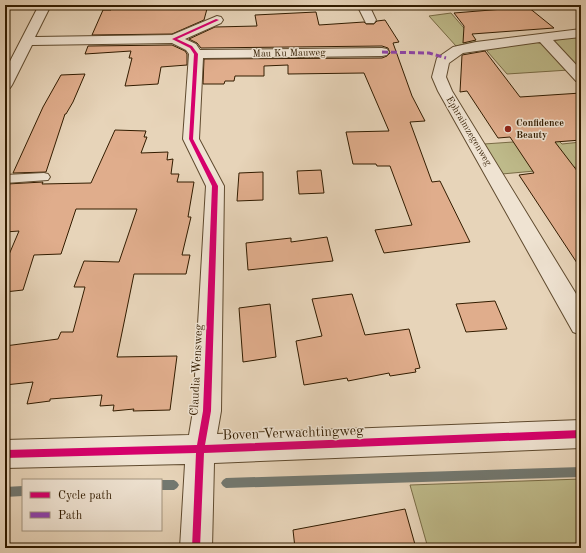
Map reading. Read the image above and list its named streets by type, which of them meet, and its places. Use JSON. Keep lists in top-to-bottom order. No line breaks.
{"streets":{"street":["Mau Ku Mauweg","Ephraimzegenweg","Claudia Wensweg","Boven Verwachtingweg"]},"crossings":[["Mau Ku Mauweg","Claudia Wensweg"],["Claudia Wensweg","Boven Verwachtingweg"]],"places":["Confidence Beauty"],"legend":["Cycle path","Path"]}
